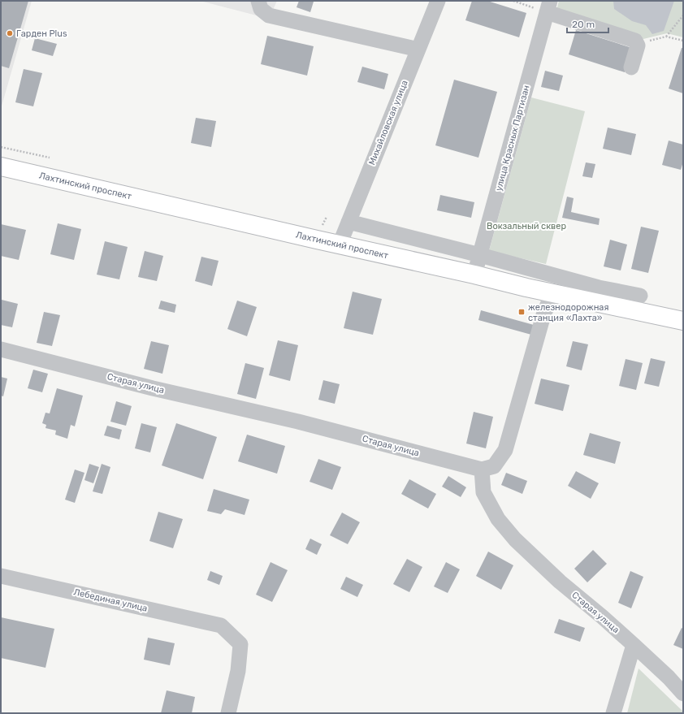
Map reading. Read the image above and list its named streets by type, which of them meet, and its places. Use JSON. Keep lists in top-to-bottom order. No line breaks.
{"streets":{"main road":["Лахтинский проспект"],"street":["Михайловская улица","улица Красных Партизан","Старая улица","Лебединая улица"]},"crossings":[["Михайловская улица","Лахтинский проспект"],["улица Красных Партизан","Лахтинский проспект"]],"parks":["Вокзальный сквер"],"places":{"other":["Гарден Plus"],"transit":["железнодорожная станция «Лахта»"]},"scale_bar":"20 m"}
